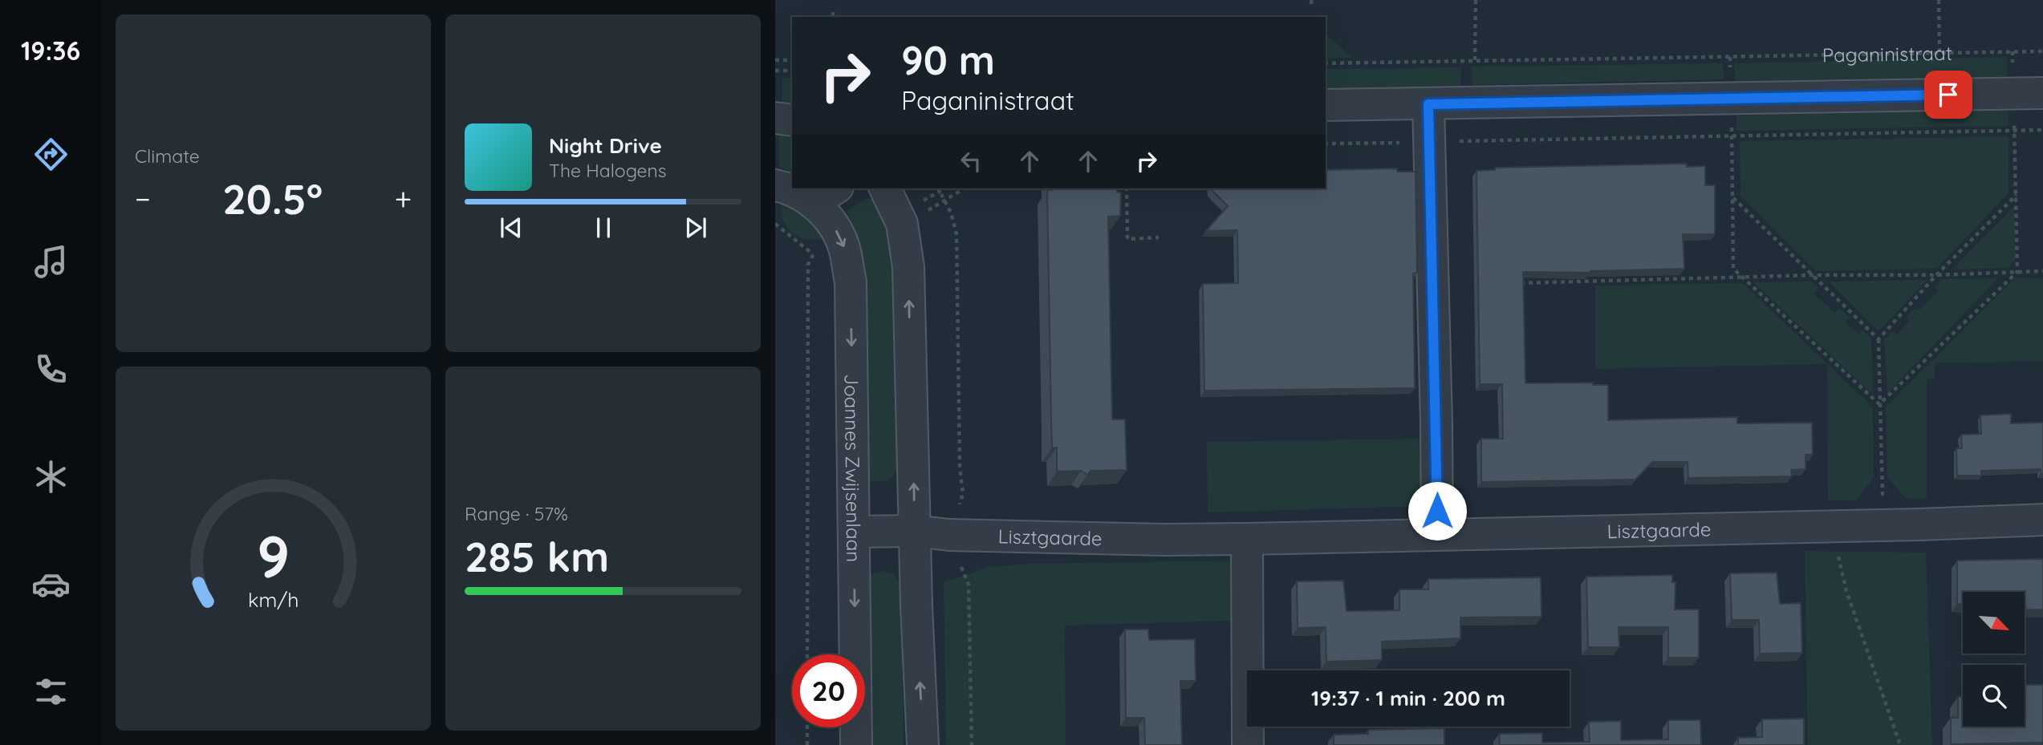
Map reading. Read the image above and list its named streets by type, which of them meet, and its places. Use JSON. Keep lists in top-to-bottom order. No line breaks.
{"streets":{"street":["Joannes Zwijsenlaan","Lisztgaarde"],"path":["Paganinistraat"]},"crossings":[["Joannes Zwijsenlaan","Lisztgaarde"]],"north":"bottom right","page":{"tabs":"19:36","tile":["Climate",["Range · 57%","285 km"]],"turn":["90 m","Paganinistraat"],"song":["Night Drive","The Halogens"],"heat":["−","20.5°","+"],"limit":"20","trip":"19:37 · 1 min · 200 m","gauge":["9","km/h"]}}
